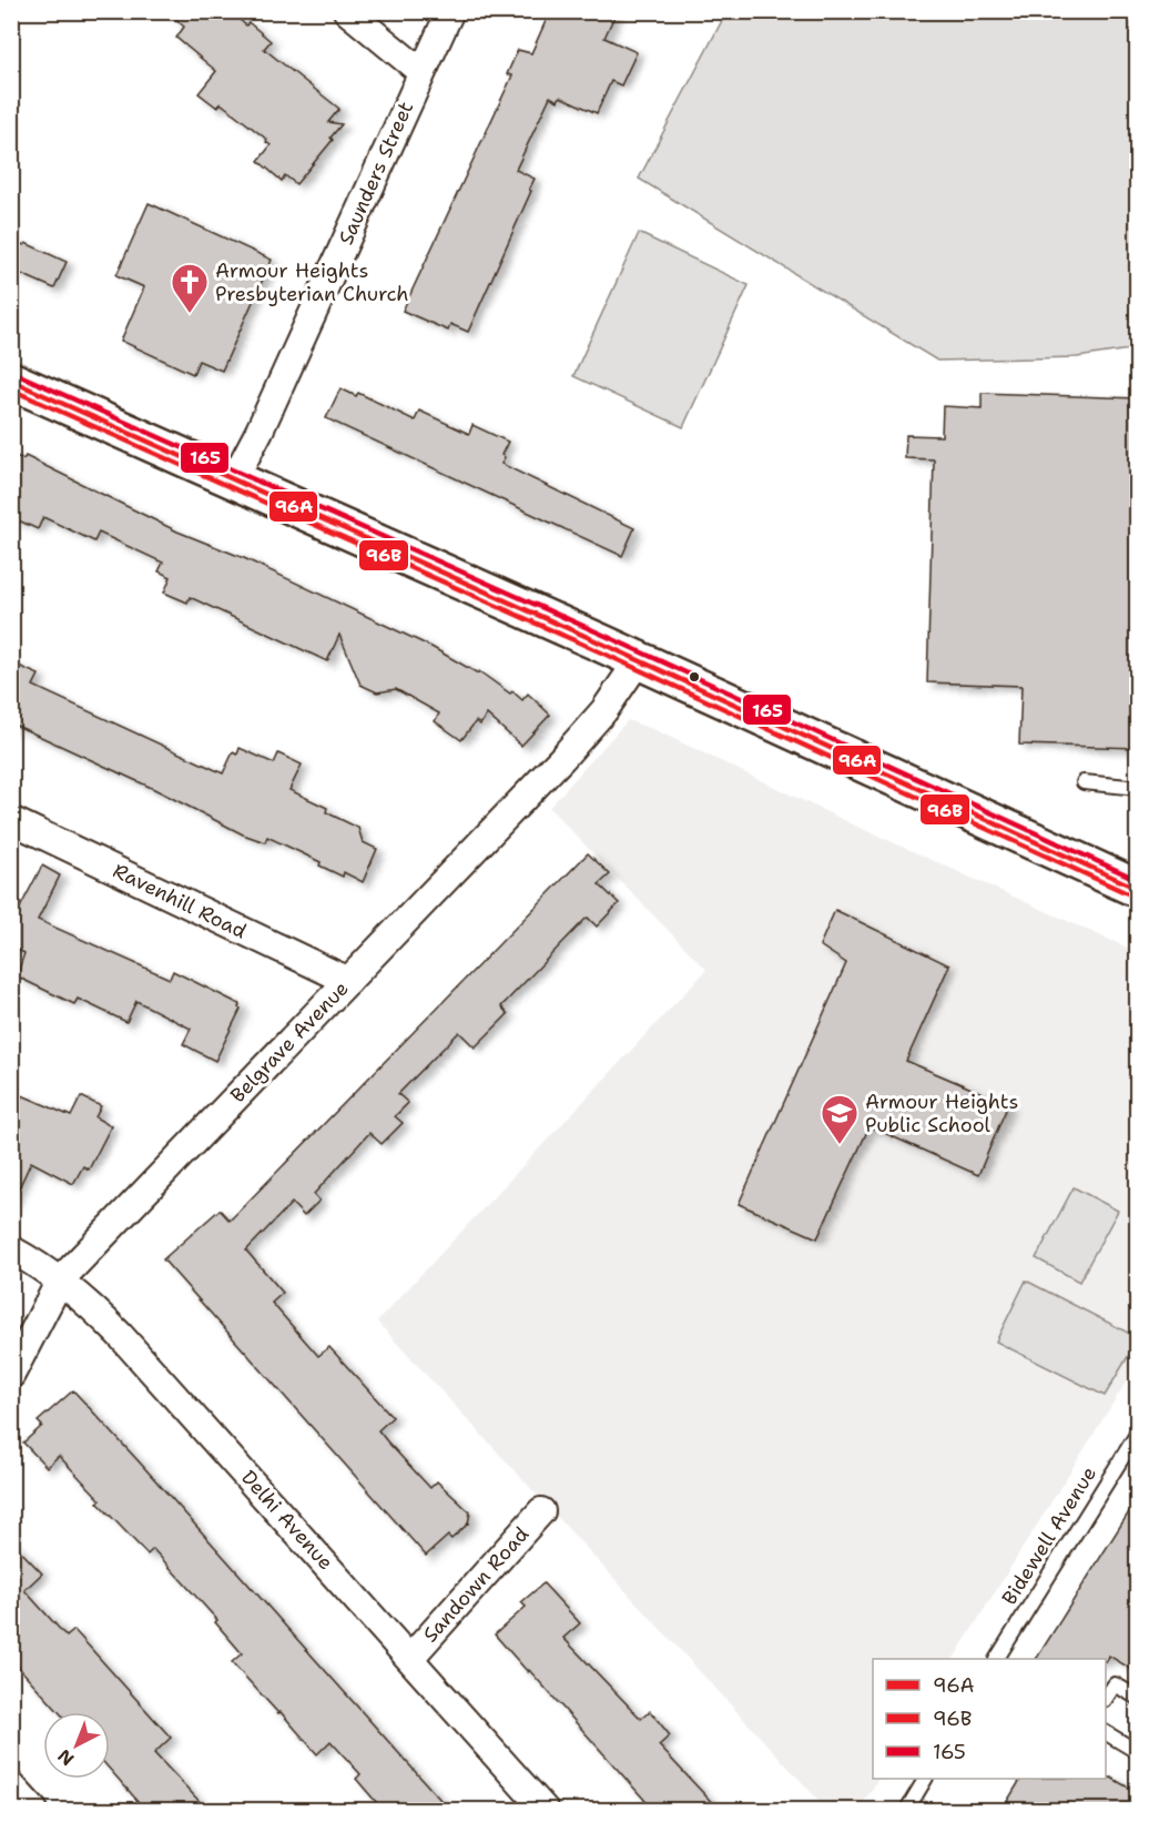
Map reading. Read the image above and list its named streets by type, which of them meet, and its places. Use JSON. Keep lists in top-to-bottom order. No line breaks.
{"streets":{"street":["Saunders Street","Ravenhill Road","Belgrave Avenue","Delhi Avenue","Sandown Road"],"lane":["Bidewell Avenue"]},"crossings":[["Ravenhill Road","Belgrave Avenue"],["Belgrave Avenue","Delhi Avenue"],["Delhi Avenue","Sandown Road"]],"places":{"church":["Armour Heights Presbyterian Church"],"school or university":["Armour Heights Public School"]},"lines":["transit line 165","transit line 96A","transit line 96B"],"legend":["96A","96B","165"],"north":"bottom left"}
